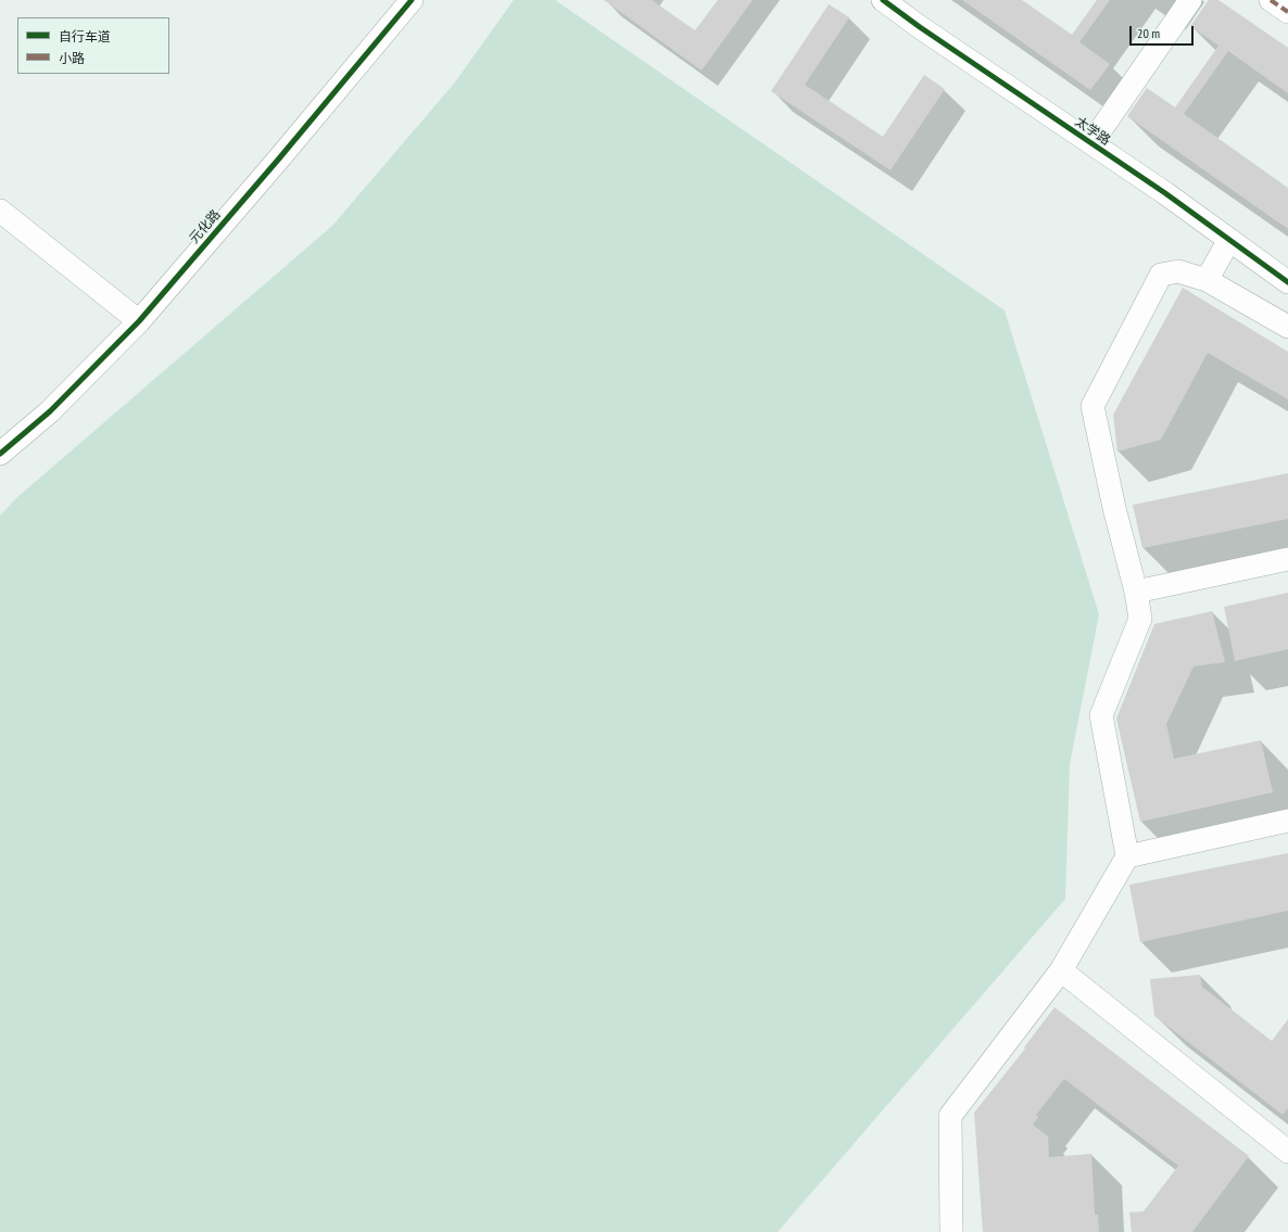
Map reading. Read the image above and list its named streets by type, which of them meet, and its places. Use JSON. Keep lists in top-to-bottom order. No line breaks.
{"streets":{"street":["太学路","元化路"]},"legend":["自行车道","小路"],"scale_bar":"20 m"}
